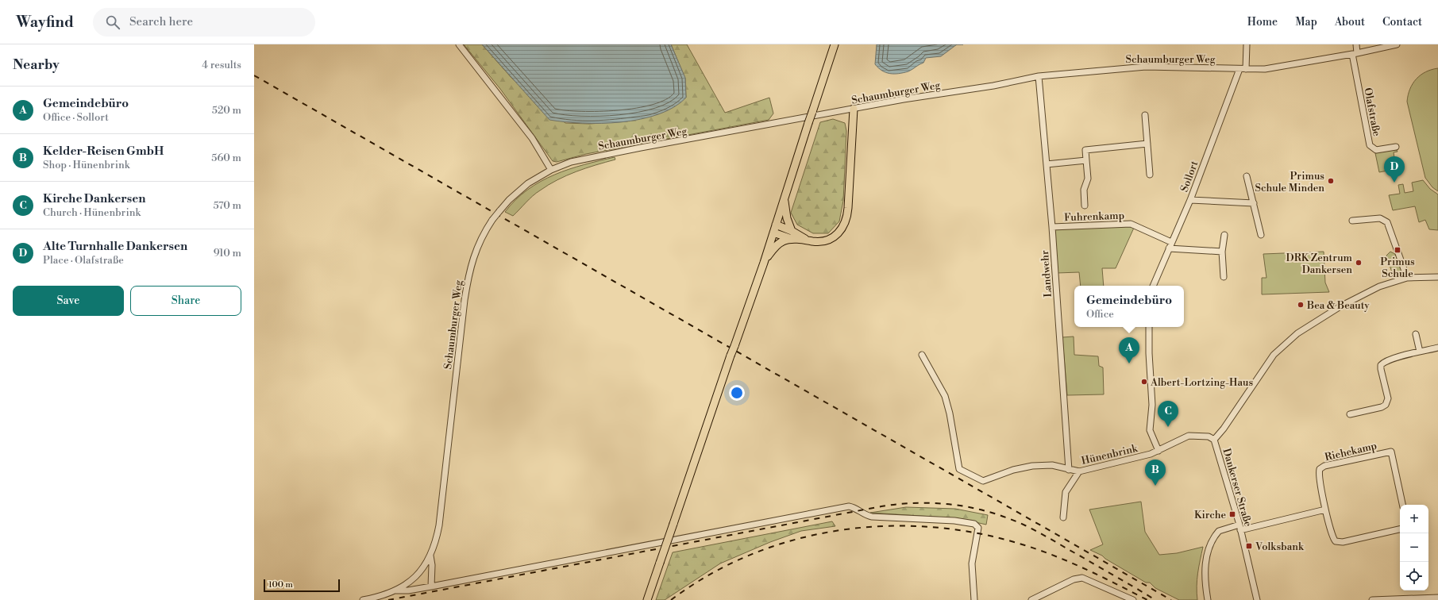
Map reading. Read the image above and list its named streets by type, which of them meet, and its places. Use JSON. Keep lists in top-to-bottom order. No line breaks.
{"streets":{"street":["Schaumburger Weg","Olafstraße","Sollort","Fuhrenkamp","Landwehr","Riehekamp","Hünenbrink","Dankerser Straße"]},"crossings":[["Schaumburger Weg","Olafstraße"],["Schaumburger Weg","Sollort"],["Schaumburger Weg","Landwehr"],["Sollort","Fuhrenkamp"],["Fuhrenkamp","Landwehr"],["Landwehr","Hünenbrink"],["Hünenbrink","Dankerser Straße"]],"places":{"other":["Primus Schule Minden","DRK Zentrum Dankersen","Bea & Beauty","Albert-Lortzing-Haus"],"transit":["Primus Schule","Kirche","Volksbank"]},"scale_bar":"100 m","page":{"header":"Wayfind","search":"Search here","nav":["Home","Map","About","Contact"],"heading":["Nearby","4 results"],"list":[{"mark":"A","name":"Gemeindebüro","note":"Office · Sollort","value":"520 m"},{"mark":"B","name":"Kelder-Reisen GmbH","note":"Shop · Hünenbrink","value":"560 m"},{"mark":"C","name":"Kirche Dankersen","note":"Church · Hünenbrink","value":"570 m"},{"mark":"D","name":"Alte Turnhalle Dankersen","note":"Place · Olafstraße","value":"910 m"}],"pins":["D","A","C","B"],"buttons":["Save","Share"],"popup":["Gemeindebüro","Office"],"map_buttons":["+","−"],"scale":"100 m"}}
